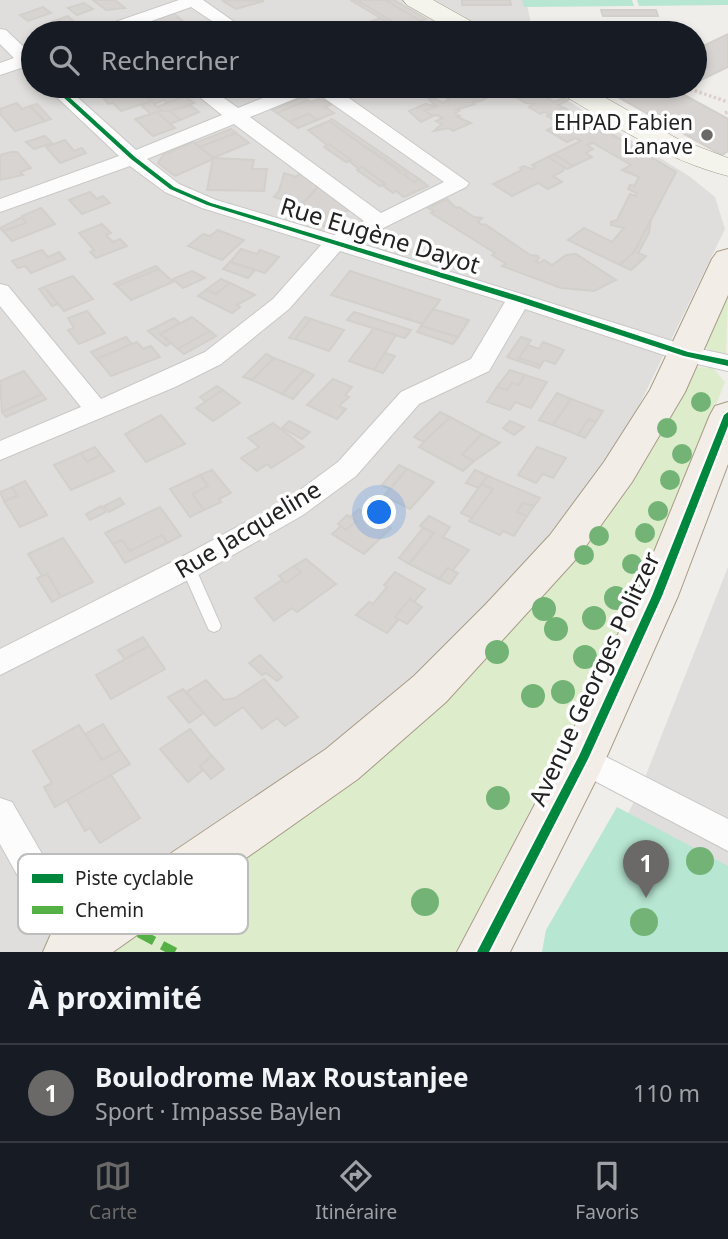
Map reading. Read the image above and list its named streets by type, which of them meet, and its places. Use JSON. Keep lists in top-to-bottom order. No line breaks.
{"streets":{"main road":["Avenue Georges Politzer"],"street":["Rue Eugène Dayot","Rue Jacqueline"]},"crossings":[["Rue Eugène Dayot","Rue Jacqueline"]],"places":["EHPAD Fabien Lanave"],"legend":["Piste cyclable","Chemin"],"page":{"search":"Rechercher","pins":"1","heading":"À proximité","list":[{"mark":"1","name":"Boulodrome Max Roustanjee","note":"Sport · Impasse Baylen","value":"110 m"}],"nav":["Carte","Itinéraire","Favoris"]}}
